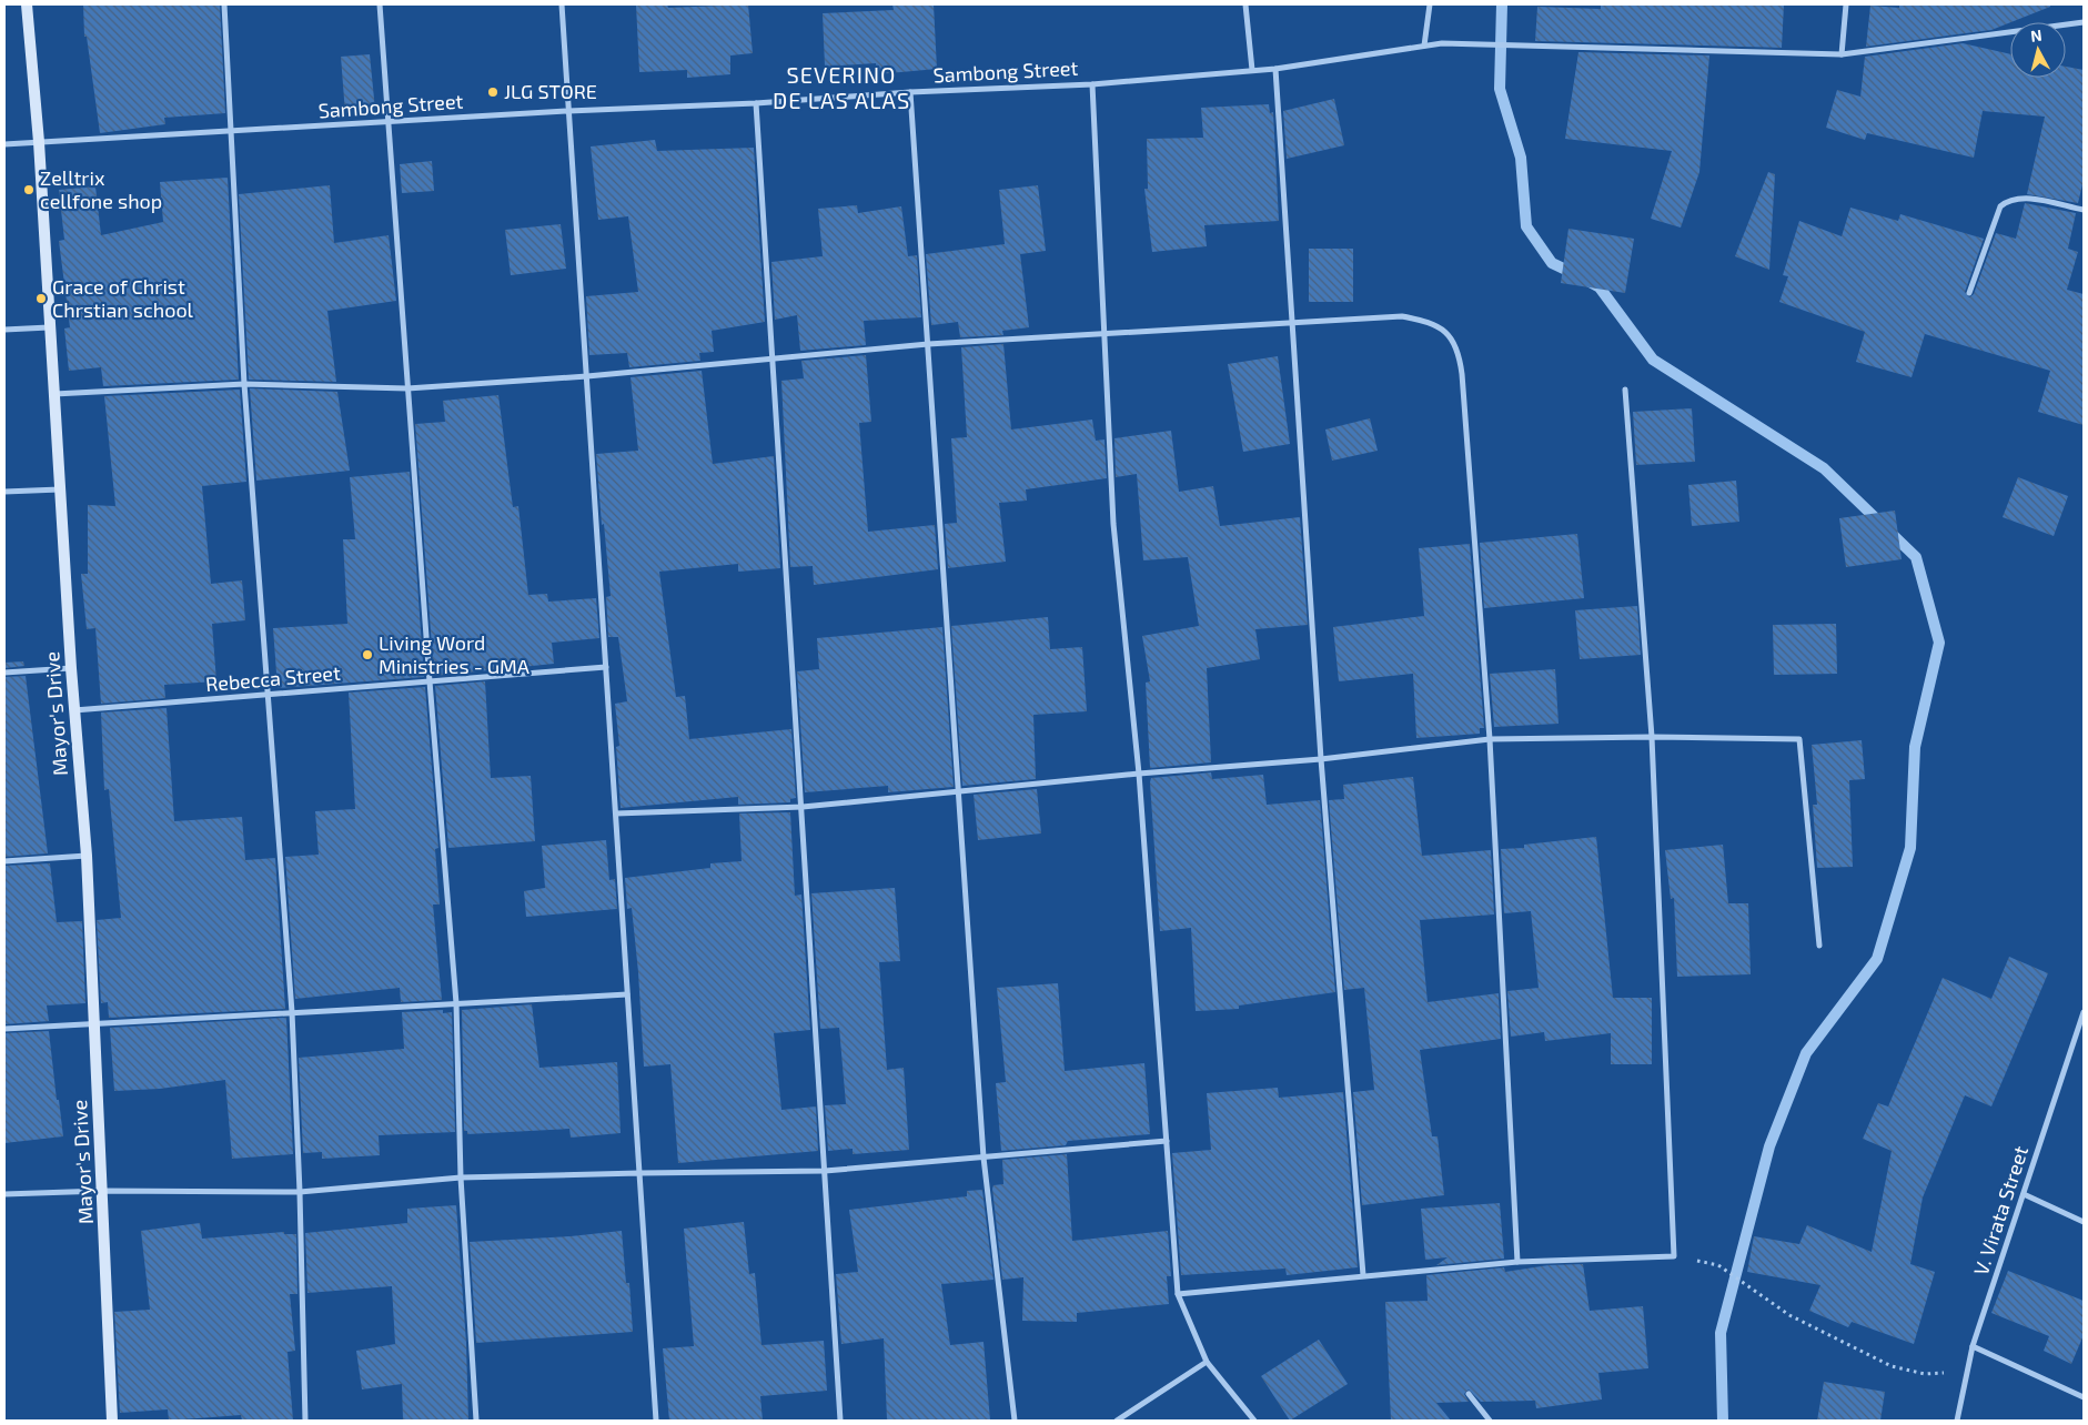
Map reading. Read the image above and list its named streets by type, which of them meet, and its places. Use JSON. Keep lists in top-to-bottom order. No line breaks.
{"streets":{"street":["Sambong Street","Rebecca Street","Mayor's Drive","V. Virata Street"]},"crossings":[["Sambong Street","Mayor's Drive"],["Rebecca Street","Mayor's Drive"]],"districts":["SEVERINO DE LAS ALAS"],"places":["JLG STORE","Zelltrix cellfone shop","Grace of Christ Chrstian school","Living Word Ministries - GMA"],"north":"top"}
